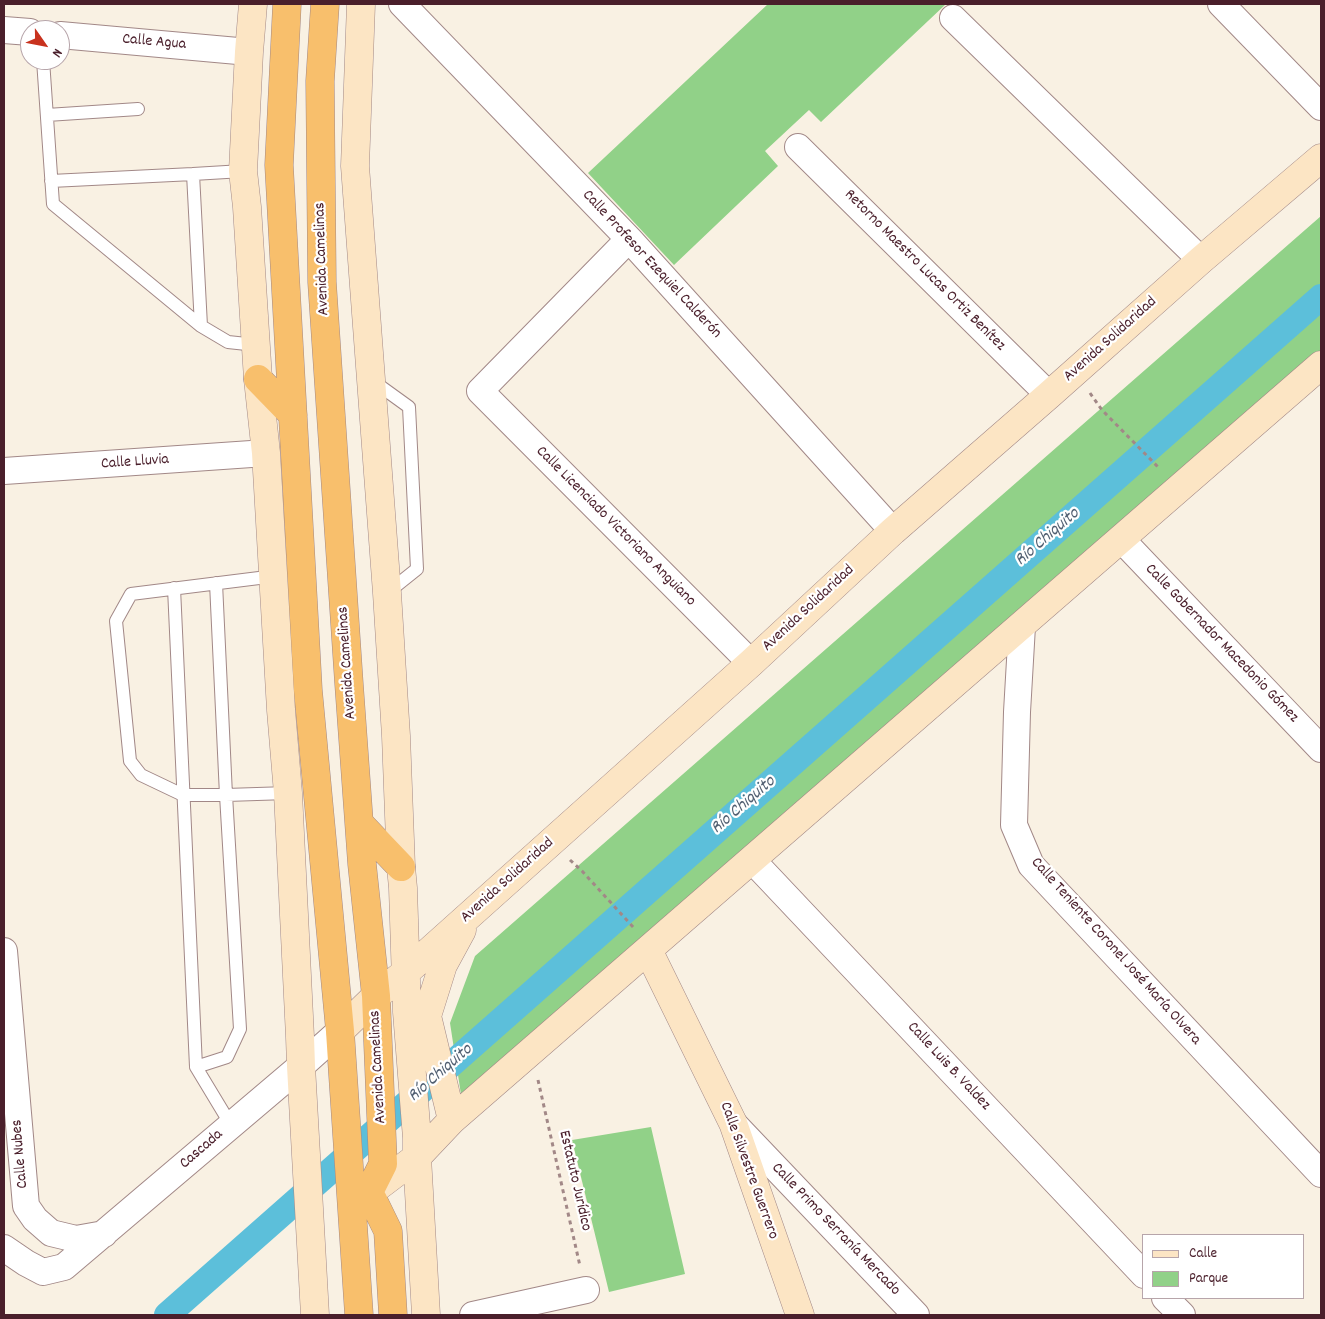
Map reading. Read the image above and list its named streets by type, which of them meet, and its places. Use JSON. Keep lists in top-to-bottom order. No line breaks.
{"streets":{"highway":["Avenida Camelinas"],"main road":["Avenida Solidaridad","Calle Silvestre Guerrero"],"street":["Calle Agua","Calle Profesor Ezequiel Calderón","Retorno Maestro Lucas Ortiz Benítez","Calle Lluvia","Calle Licenciado Victoriano Anguiano","Calle Gobernador Macedonio Gómez","Calle Teniente Coronel José María Olvera","Calle Luis B. Valdez","Cascada","Calle Nubes","Calle Primo Serranía Mercado"],"path":["Estatuto Jurídico"]},"crossings":[["Avenida Camelinas","Avenida Solidaridad"],["Calle Profesor Ezequiel Calderón","Avenida Solidaridad"],["Calle Profesor Ezequiel Calderón","Calle Licenciado Victoriano Anguiano"],["Retorno Maestro Lucas Ortiz Benítez","Avenida Solidaridad"],["Avenida Solidaridad","Calle Licenciado Victoriano Anguiano"],["Avenida Solidaridad","Cascada"],["Cascada","Calle Nubes"],["Calle Silvestre Guerrero","Calle Primo Serranía Mercado"]],"water":["Río Chiquito"],"legend":["Calle","Parque"],"north":"bottom right"}
